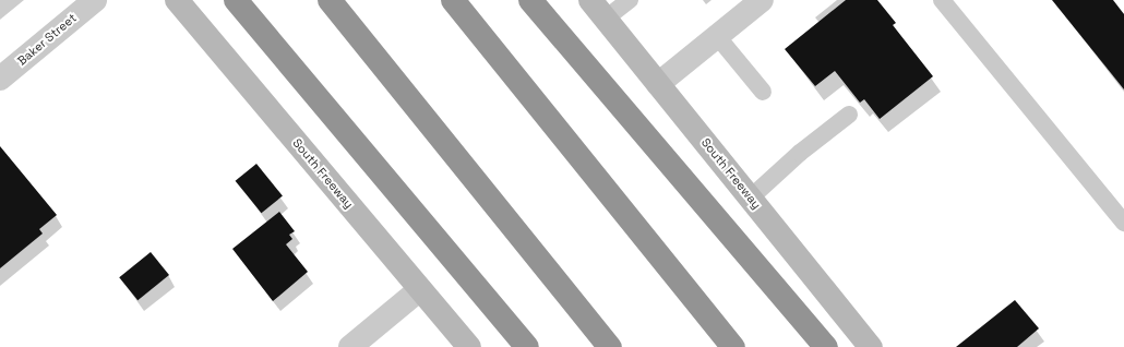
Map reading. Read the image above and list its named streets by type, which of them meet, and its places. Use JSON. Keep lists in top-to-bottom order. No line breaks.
{"streets":{"main road":["South Freeway"],"street":["Baker Street"]}}
